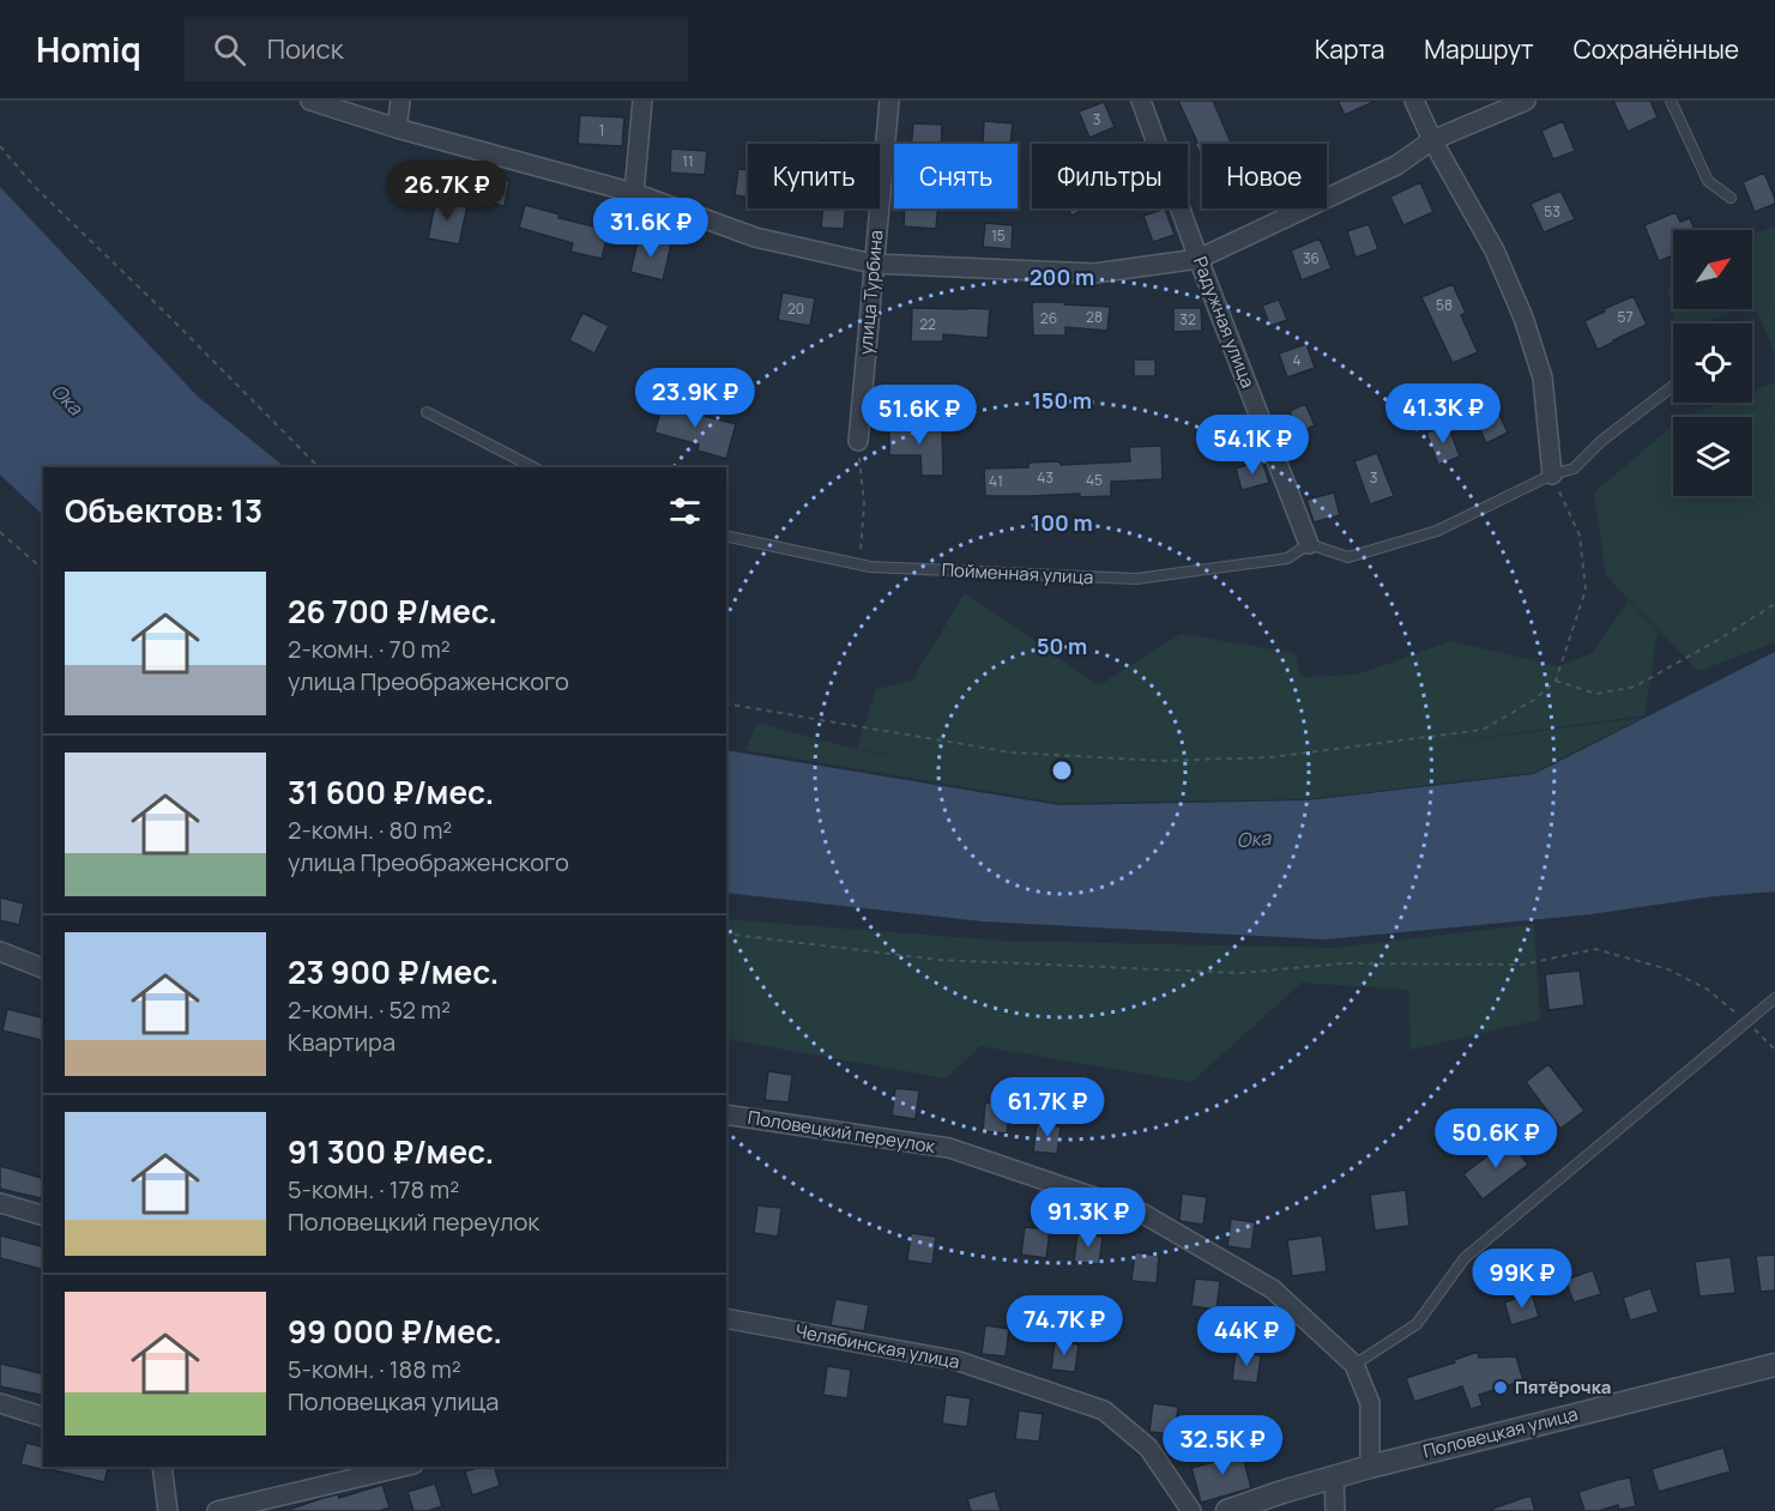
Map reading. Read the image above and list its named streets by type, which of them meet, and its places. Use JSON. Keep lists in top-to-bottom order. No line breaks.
{"streets":{"street":["улица Турбина","Радужная улица","Половецкий переулок","Челябинская улица","Половецкая улица"],"lane":["Пойменная улица"]},"crossings":[["Радужная улица","Пойменная улица"],["Половецкий переулок","Половецкая улица"]],"water":["Ока"],"places":["Пятёрочка"],"house_numbers":["3","1","11","53","15","36","58","20","28","57","26","32","22","4","43","3","45","41"],"north":"top right","page":{"header":"Homiq","search":"Поиск","nav":["Карта","Маршрут","Сохранённые"],"chip":["Купить","Снять","Фильтры","Новое"],"price":["26.7K ₽","31.6K ₽","23.9K ₽","41.3K ₽","51.6K ₽","54.1K ₽","61.7K ₽","50.6K ₽","91.3K ₽","99K ₽","74.7K ₽","44K ₽","32.5K ₽"],"heading":"Объектов: 13","list":[{"name":"26 700 ₽/мес.","note":"2-комн. · 70 m² · улица Преображенского"},{"name":"31 600 ₽/мес.","note":"2-комн. · 80 m² · улица Преображенского"},{"name":"23 900 ₽/мес.","note":"2-комн. · 52 m² · Квартира"},{"name":"91 300 ₽/мес.","note":"5-комн. · 178 m² · Половецкий переулок"},{"name":"99 000 ₽/мес.","note":"5-комн. · 188 m² · Половецкая улица"}]},"rings":["200 m","150 m","100 m","50 m"]}
